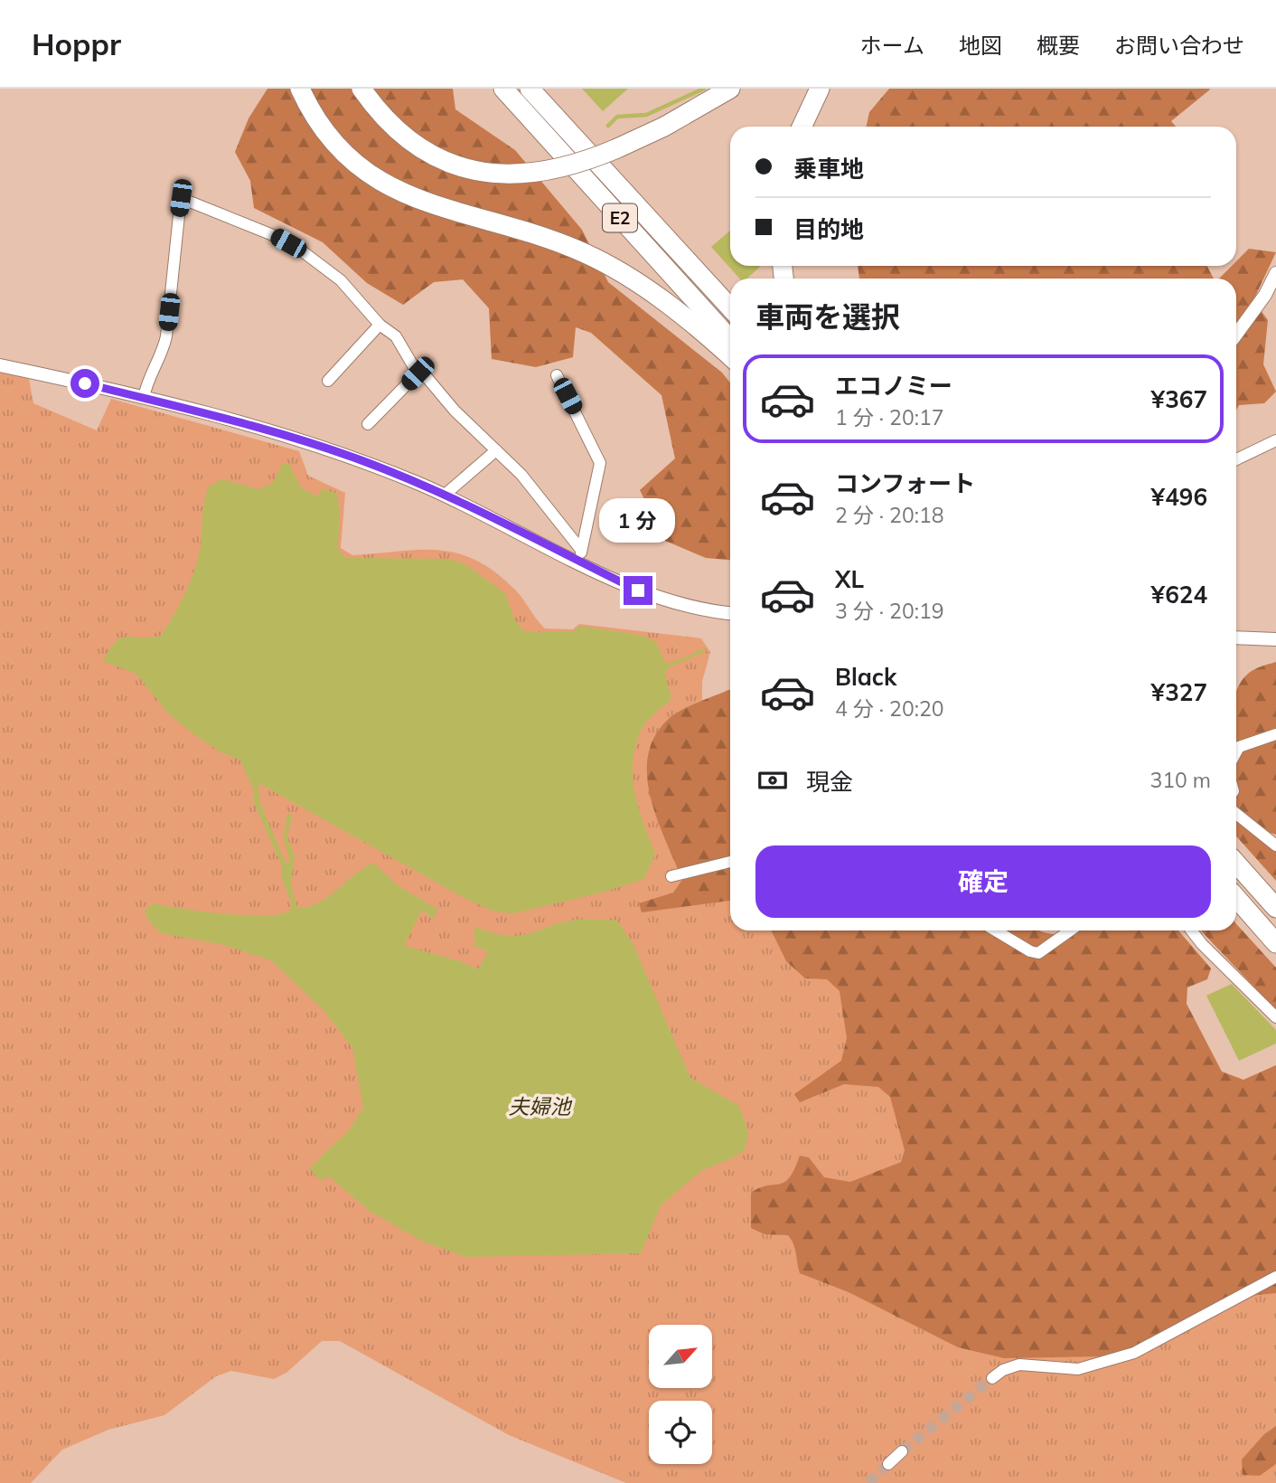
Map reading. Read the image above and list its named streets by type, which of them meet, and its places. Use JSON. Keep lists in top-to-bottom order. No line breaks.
{"streets":{"highway":["E2"]},"water":["夫婦池"],"north":"top right","page":{"header":"Hoppr","nav":["ホーム","地図","概要","お問い合わせ"],"banner":["乗車地","目的地"],"heading":"車両を選択","list":[{"name":"エコノミー","note":"1 分 · 20:17","value":"¥367"},{"name":"コンフォート","note":"2 分 · 20:18","value":"¥496"},{"name":"XL","note":"3 分 · 20:19","value":"¥624"},{"name":"Black","note":"4 分 · 20:20","value":"¥327"}],"bubble":"1 分","pay":["現金","310 m"],"buttons":"確定"}}
